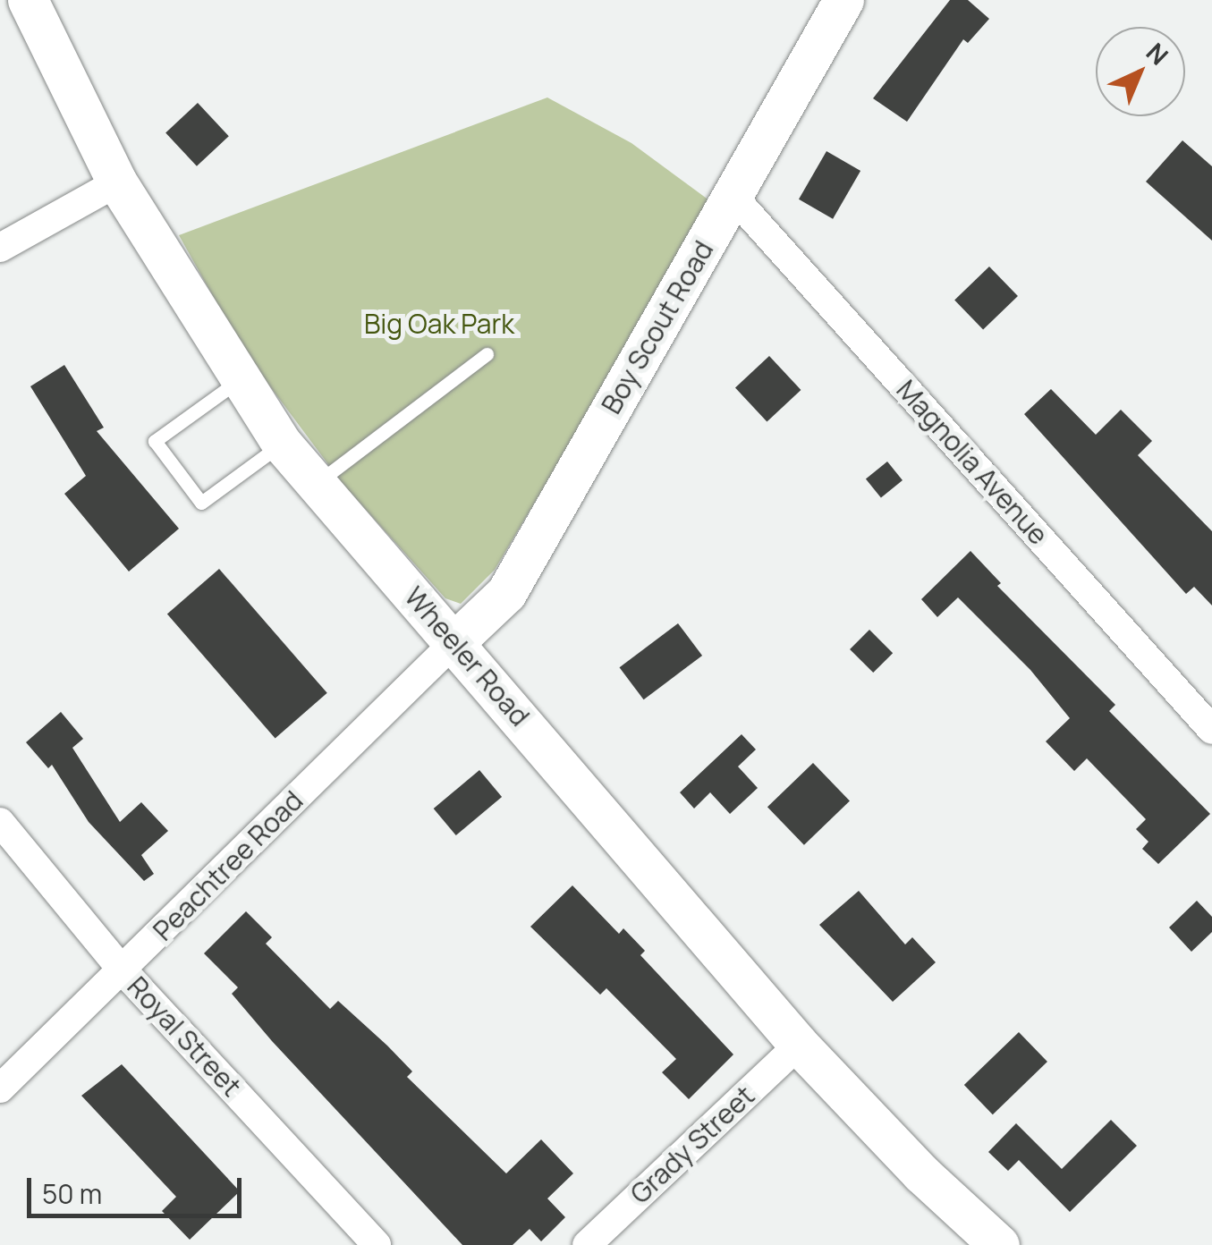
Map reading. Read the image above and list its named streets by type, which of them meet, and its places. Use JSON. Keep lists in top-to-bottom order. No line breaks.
{"streets":{"street":["Boy Scout Road","Magnolia Avenue","Wheeler Road","Peachtree Road","Royal Street","Grady Street"]},"crossings":[["Boy Scout Road","Magnolia Avenue"],["Boy Scout Road","Wheeler Road"],["Boy Scout Road","Peachtree Road"],["Wheeler Road","Peachtree Road"],["Wheeler Road","Grady Street"],["Peachtree Road","Royal Street"]],"parks":["Big Oak Park"],"scale_bar":"50 m","north":"top right"}
